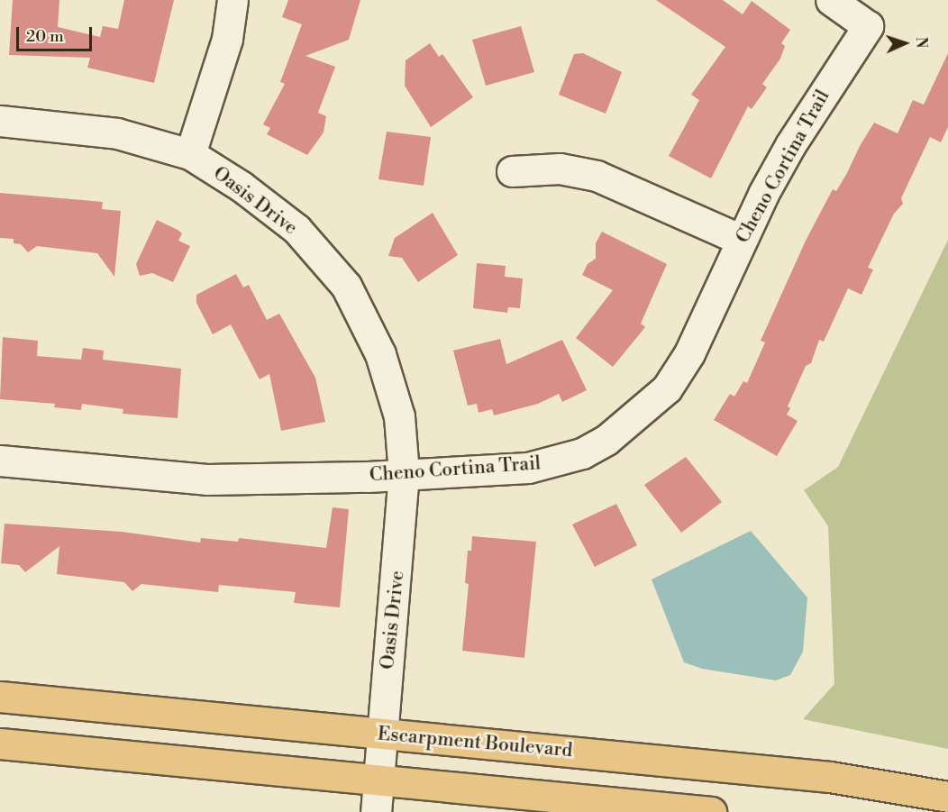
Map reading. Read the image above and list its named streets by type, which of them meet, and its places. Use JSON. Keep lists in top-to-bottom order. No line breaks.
{"streets":{"main road":["Escarpment Boulevard"],"street":["Cheno Cortina Trail","Oasis Drive"]},"crossings":[["Cheno Cortina Trail","Oasis Drive"],["Oasis Drive","Escarpment Boulevard"]],"scale_bar":"20 m","north":"right"}
